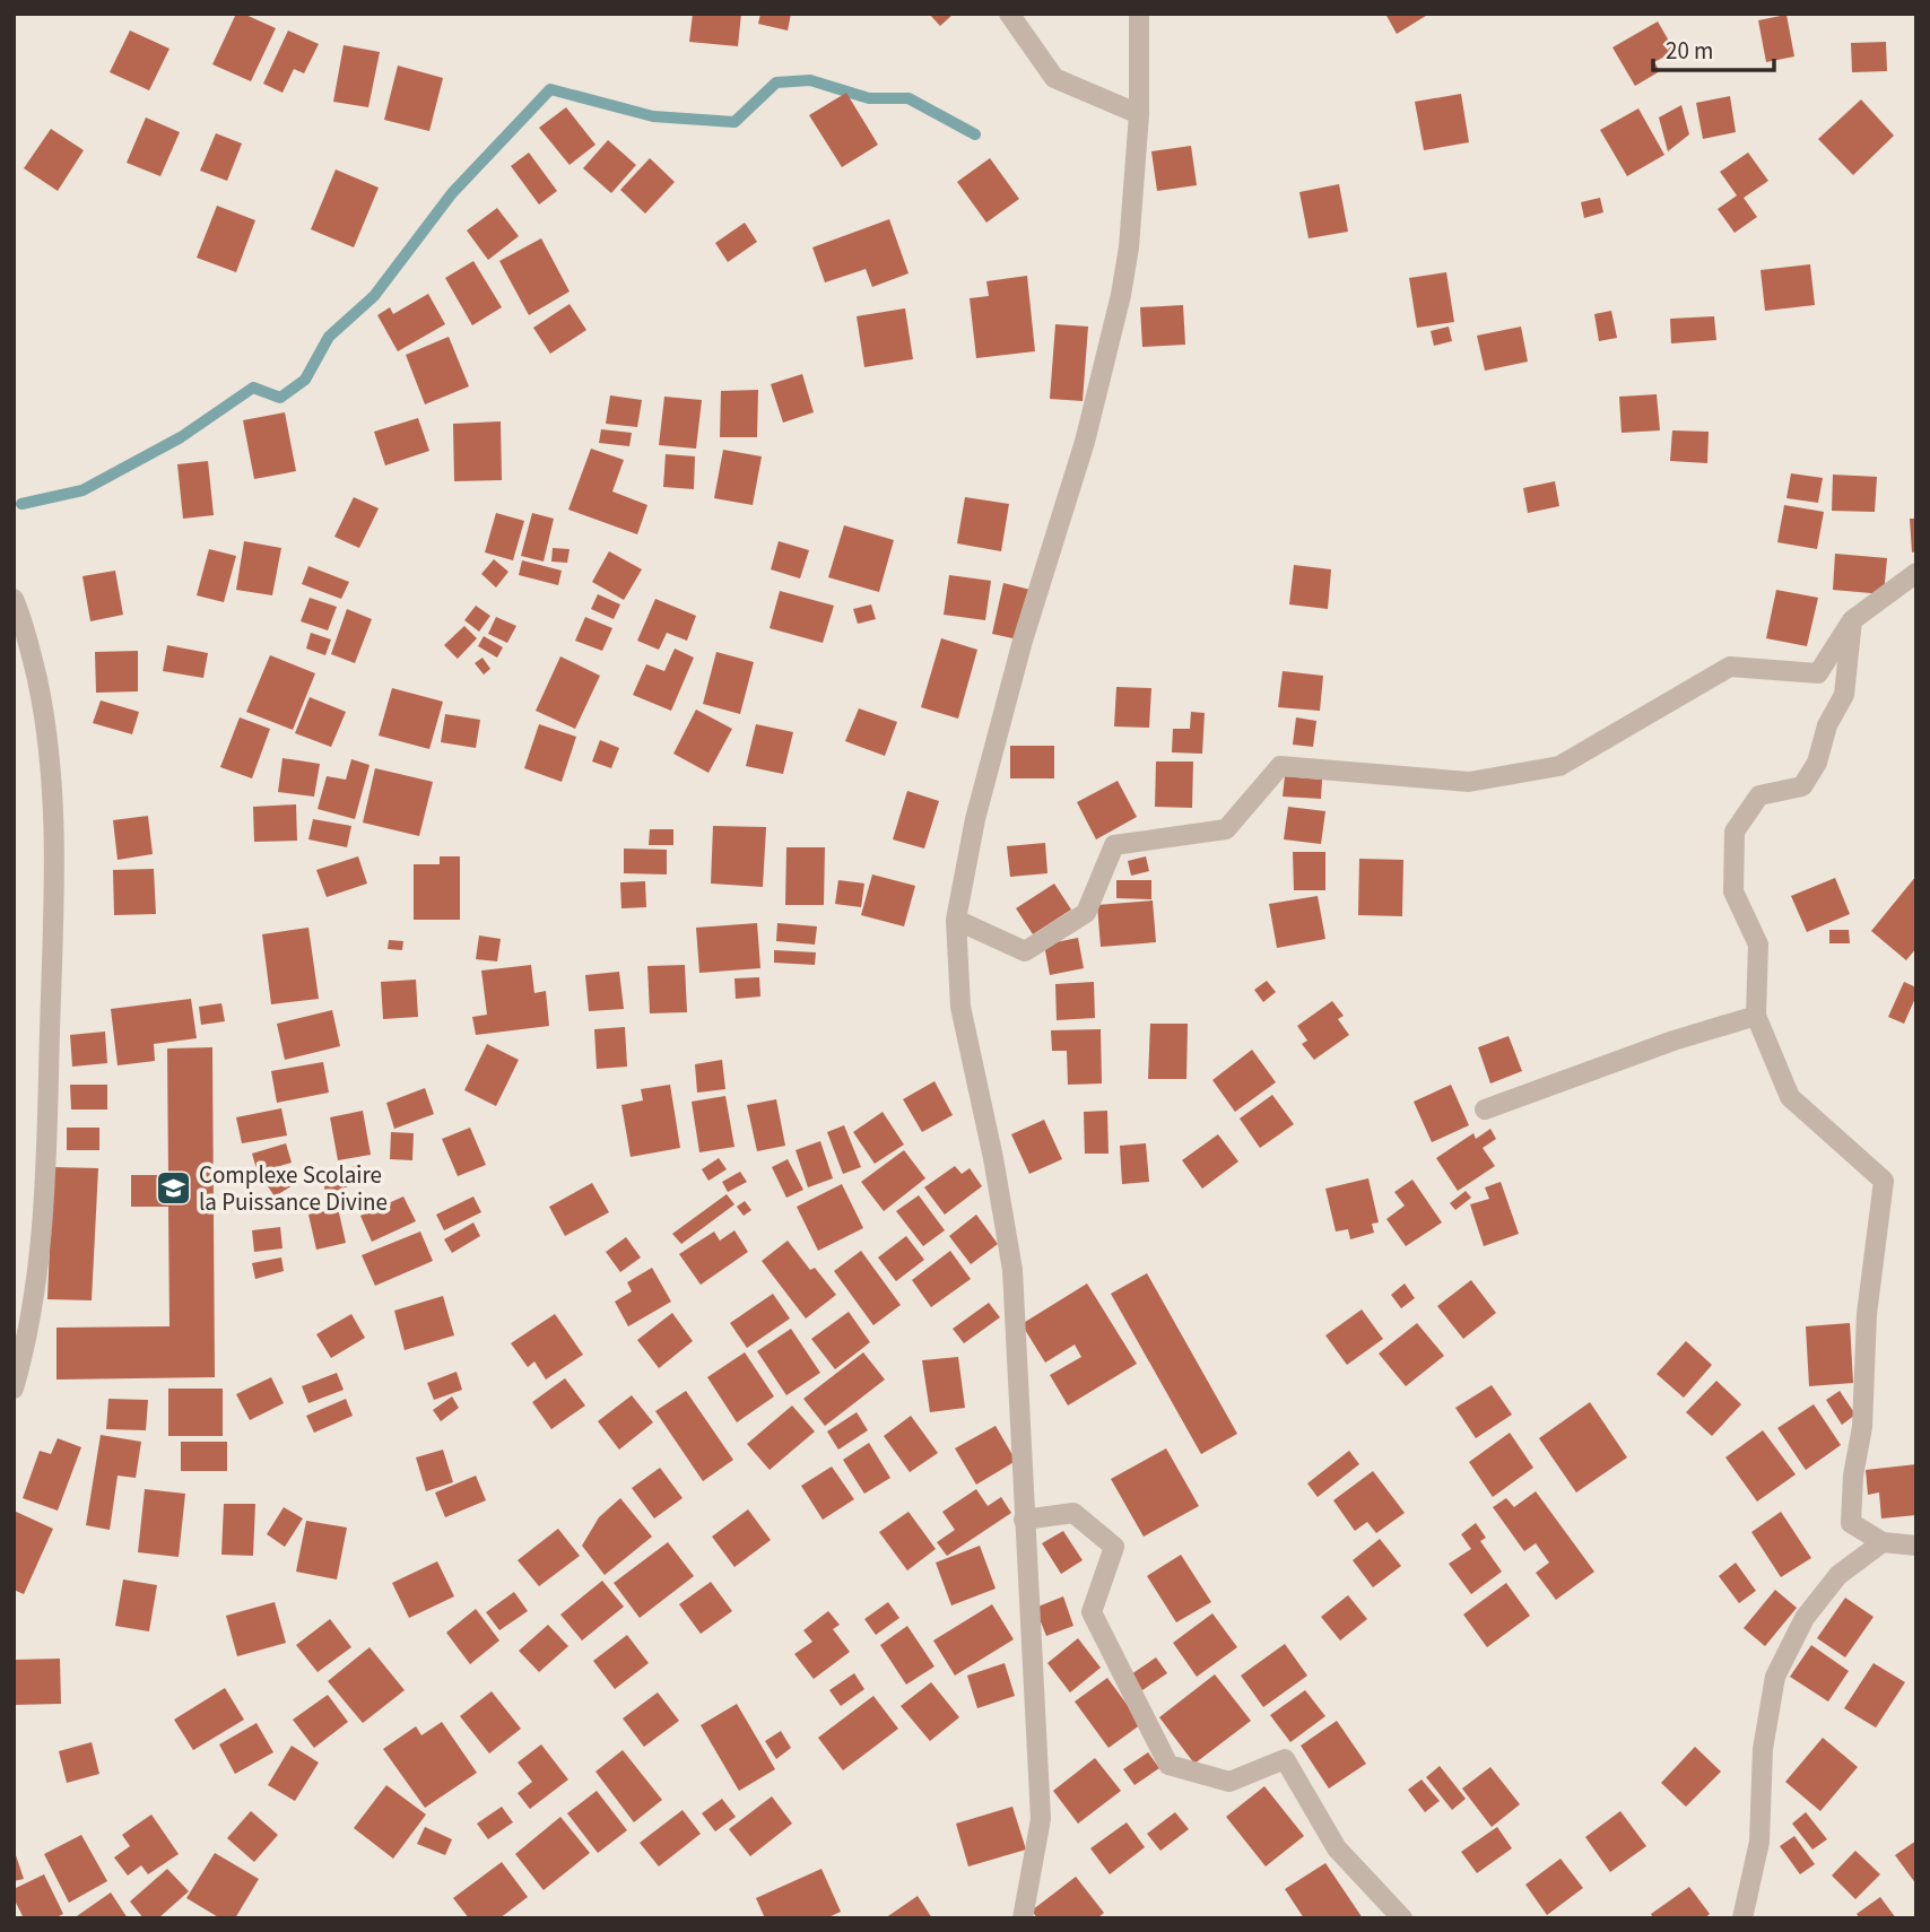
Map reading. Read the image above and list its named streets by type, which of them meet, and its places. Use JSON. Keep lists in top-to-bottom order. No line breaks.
{"places":{"school or university":["Complexe Scolaire la Puissance Divine"]},"scale_bar":"20 m"}
